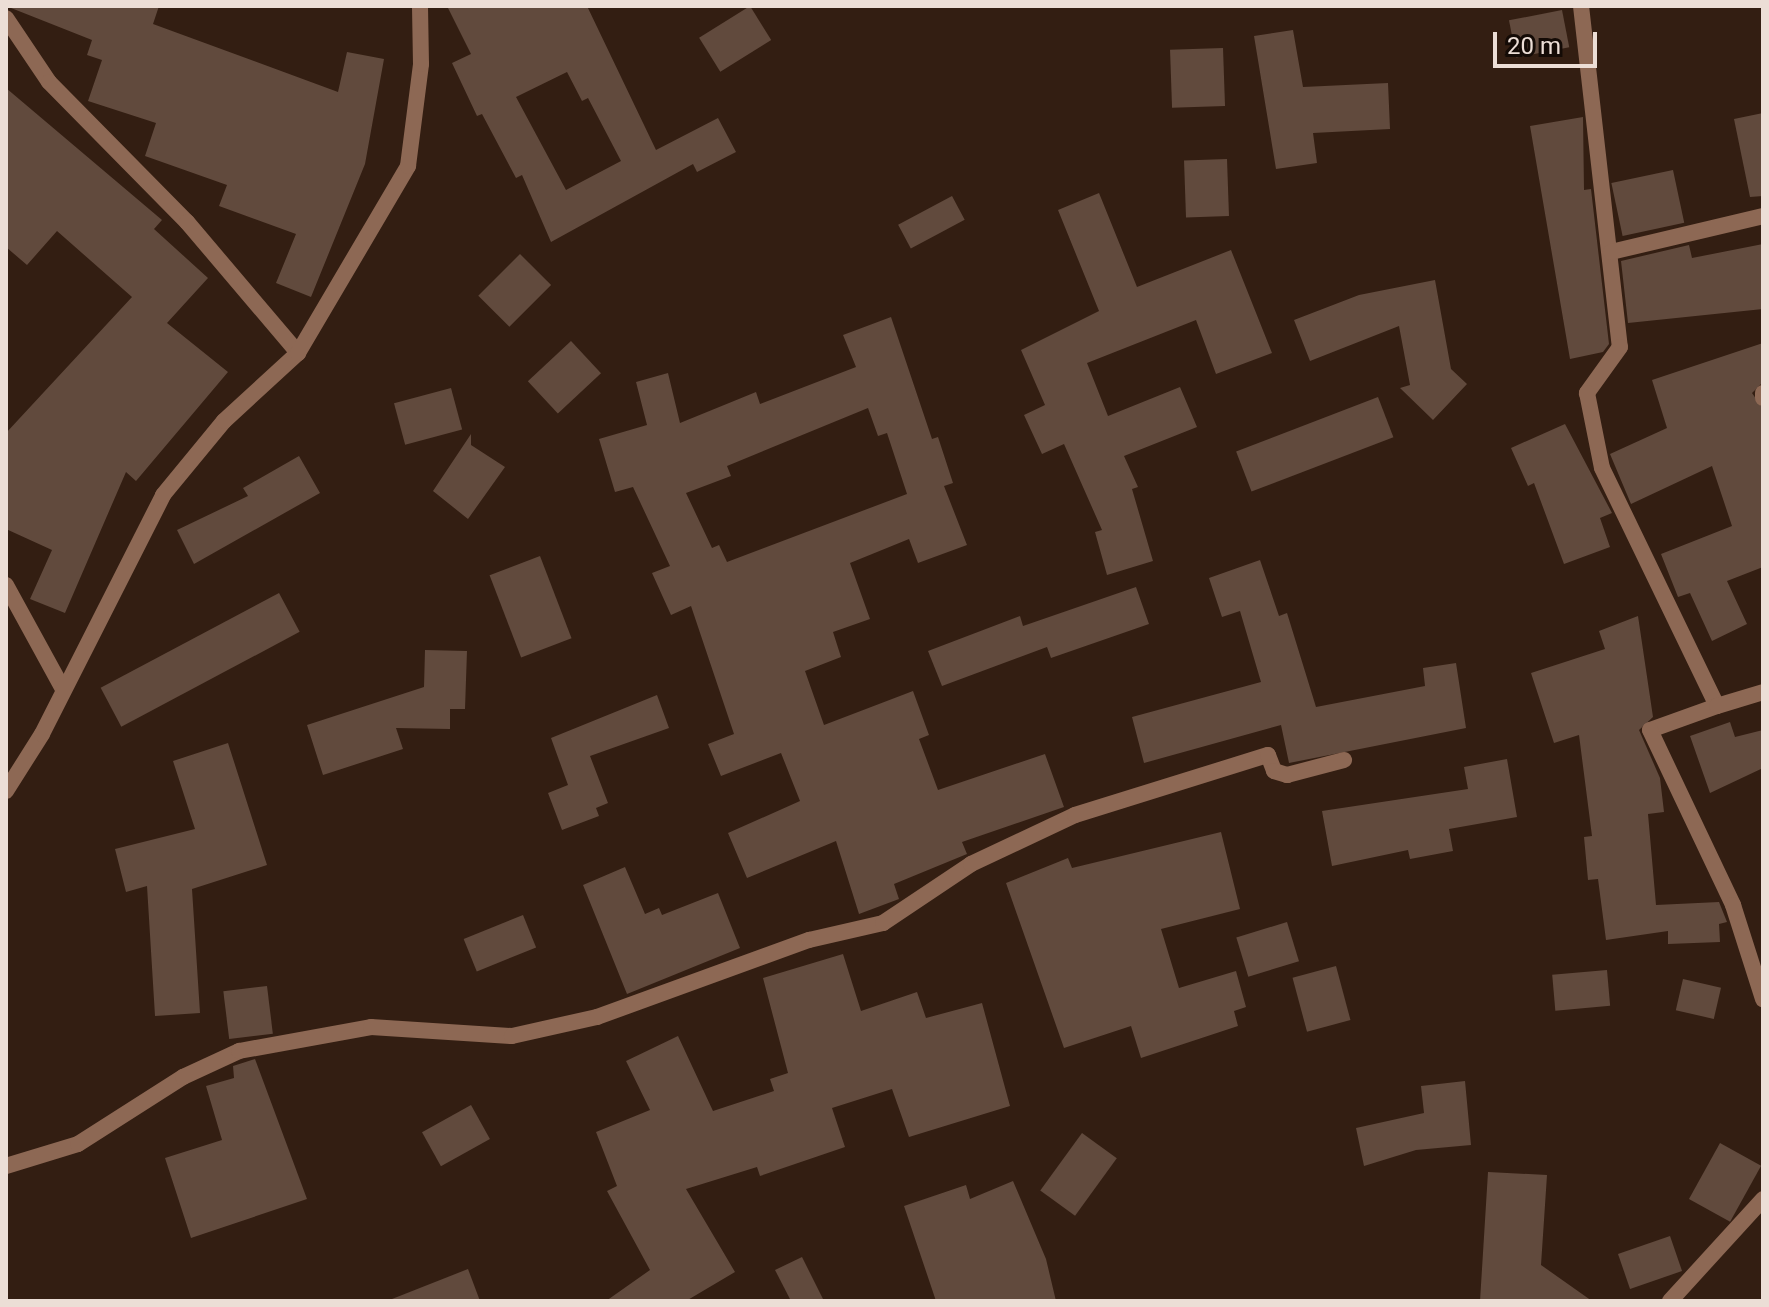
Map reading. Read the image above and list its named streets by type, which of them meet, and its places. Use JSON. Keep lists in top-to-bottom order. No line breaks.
{"scale_bar":"20 m"}
